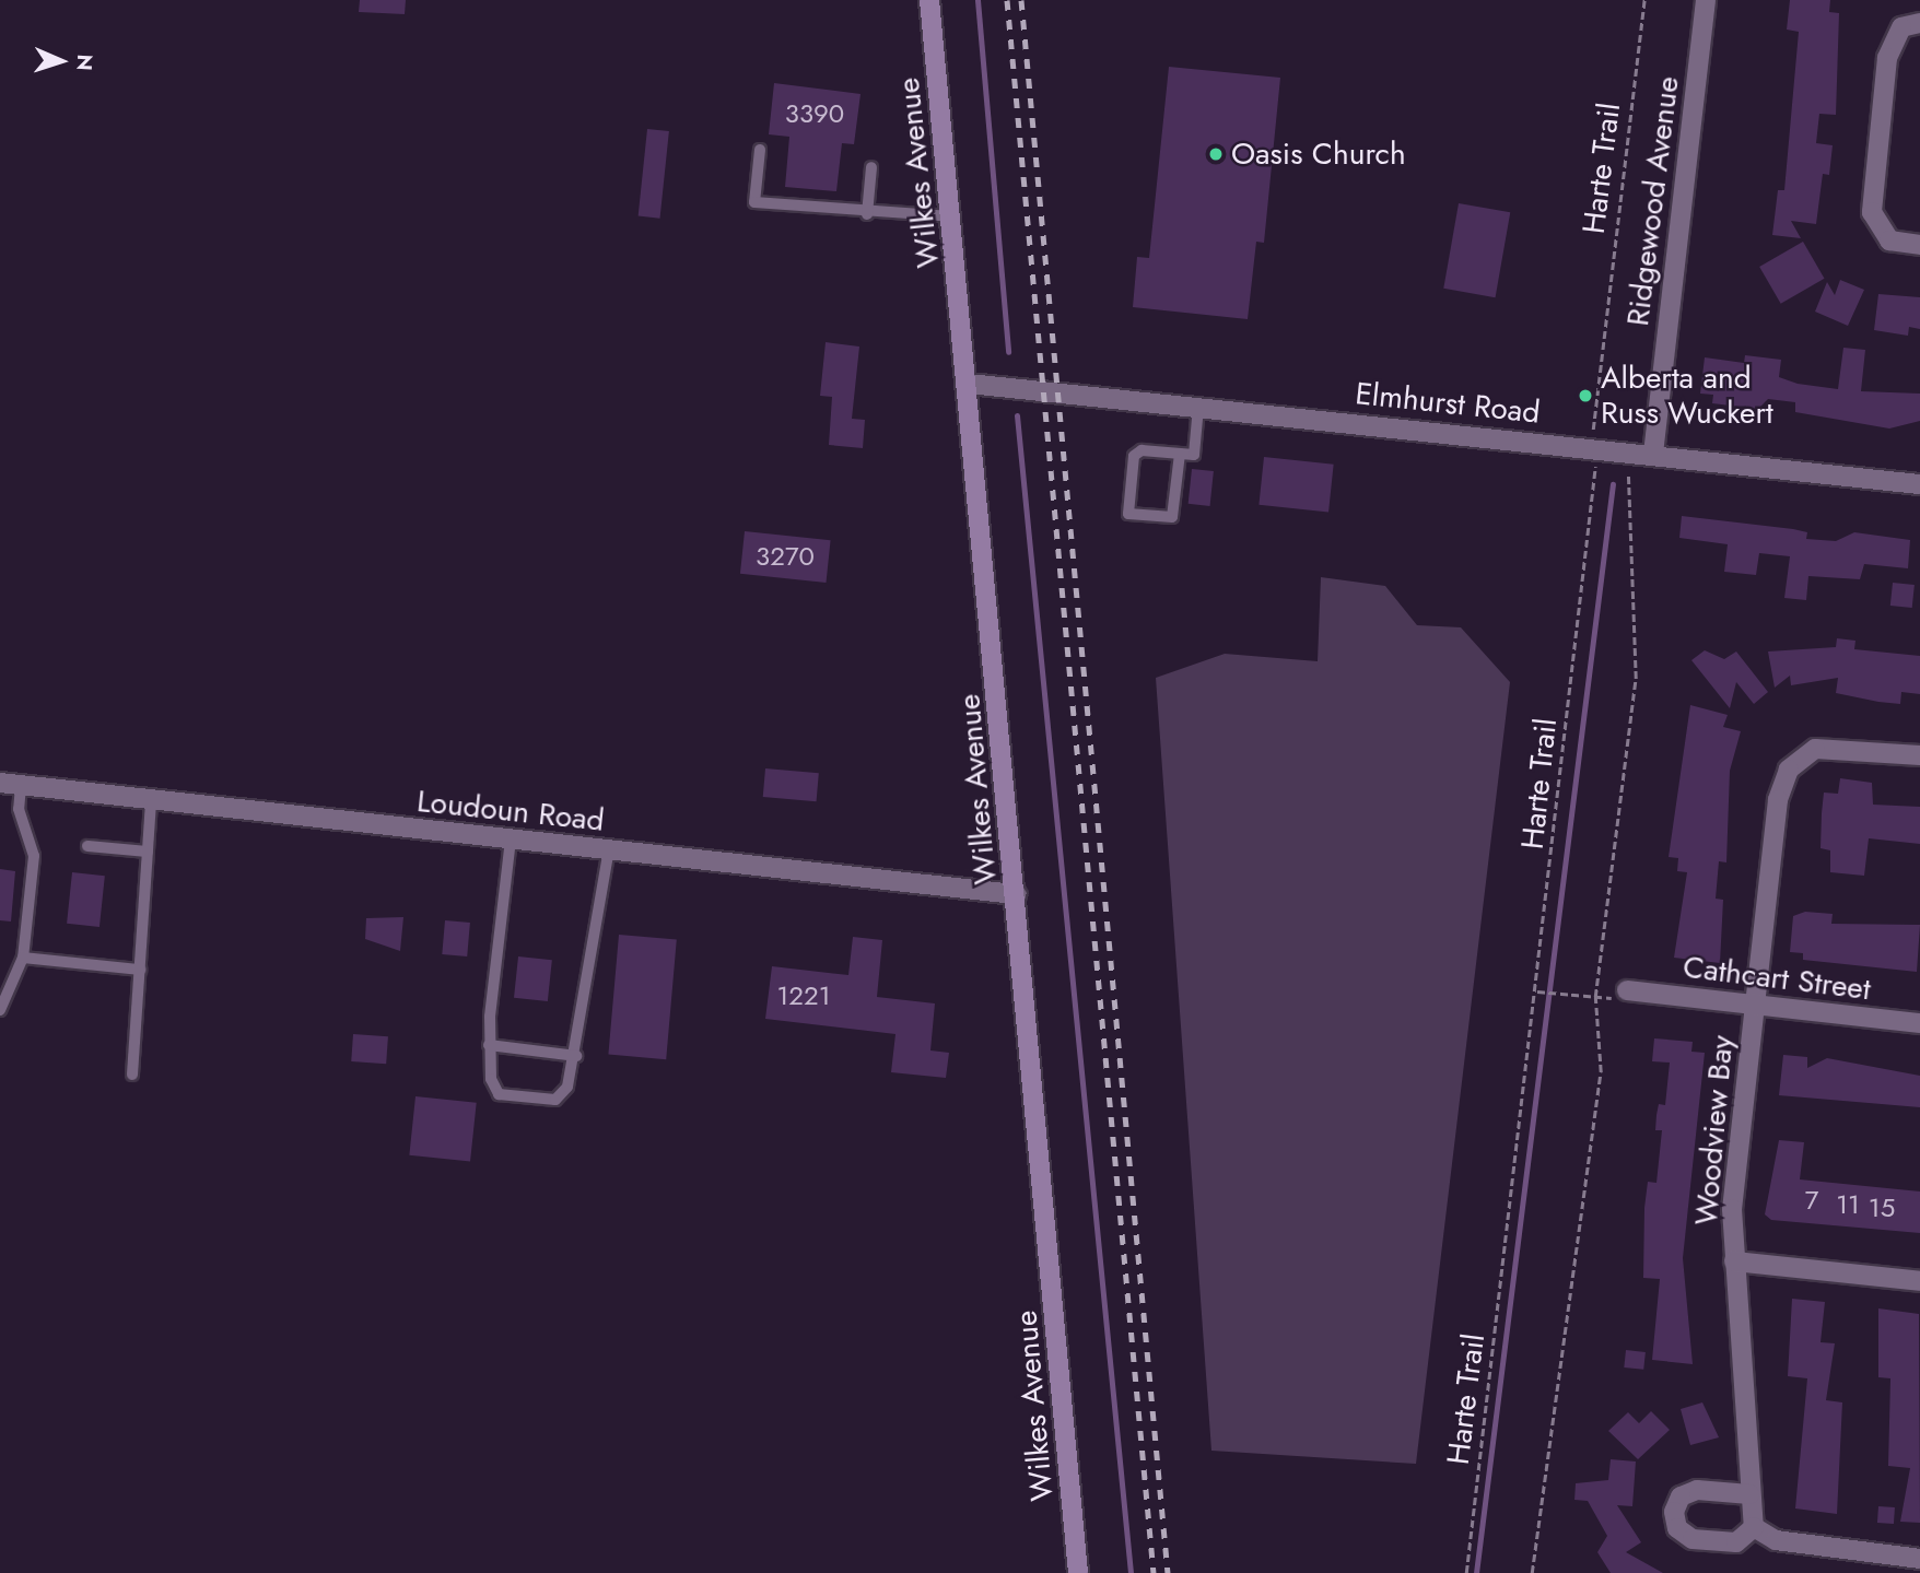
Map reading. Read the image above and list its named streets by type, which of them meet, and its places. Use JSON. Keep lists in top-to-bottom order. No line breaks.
{"streets":{"main road":["Wilkes Avenue"],"street":["Ridgewood Avenue","Elmhurst Road","Loudoun Road","Cathcart Street","Woodview Bay"],"path":["Harte Trail"]},"crossings":[["Harte Trail","Elmhurst Road"],["Wilkes Avenue","Elmhurst Road"],["Wilkes Avenue","Loudoun Road"],["Ridgewood Avenue","Elmhurst Road"],["Cathcart Street","Woodview Bay"]],"places":["Oasis Church","Alberta and Russ Wuckert"],"house_numbers":["3390","3270","1221","7","11","15"],"north":"right"}
